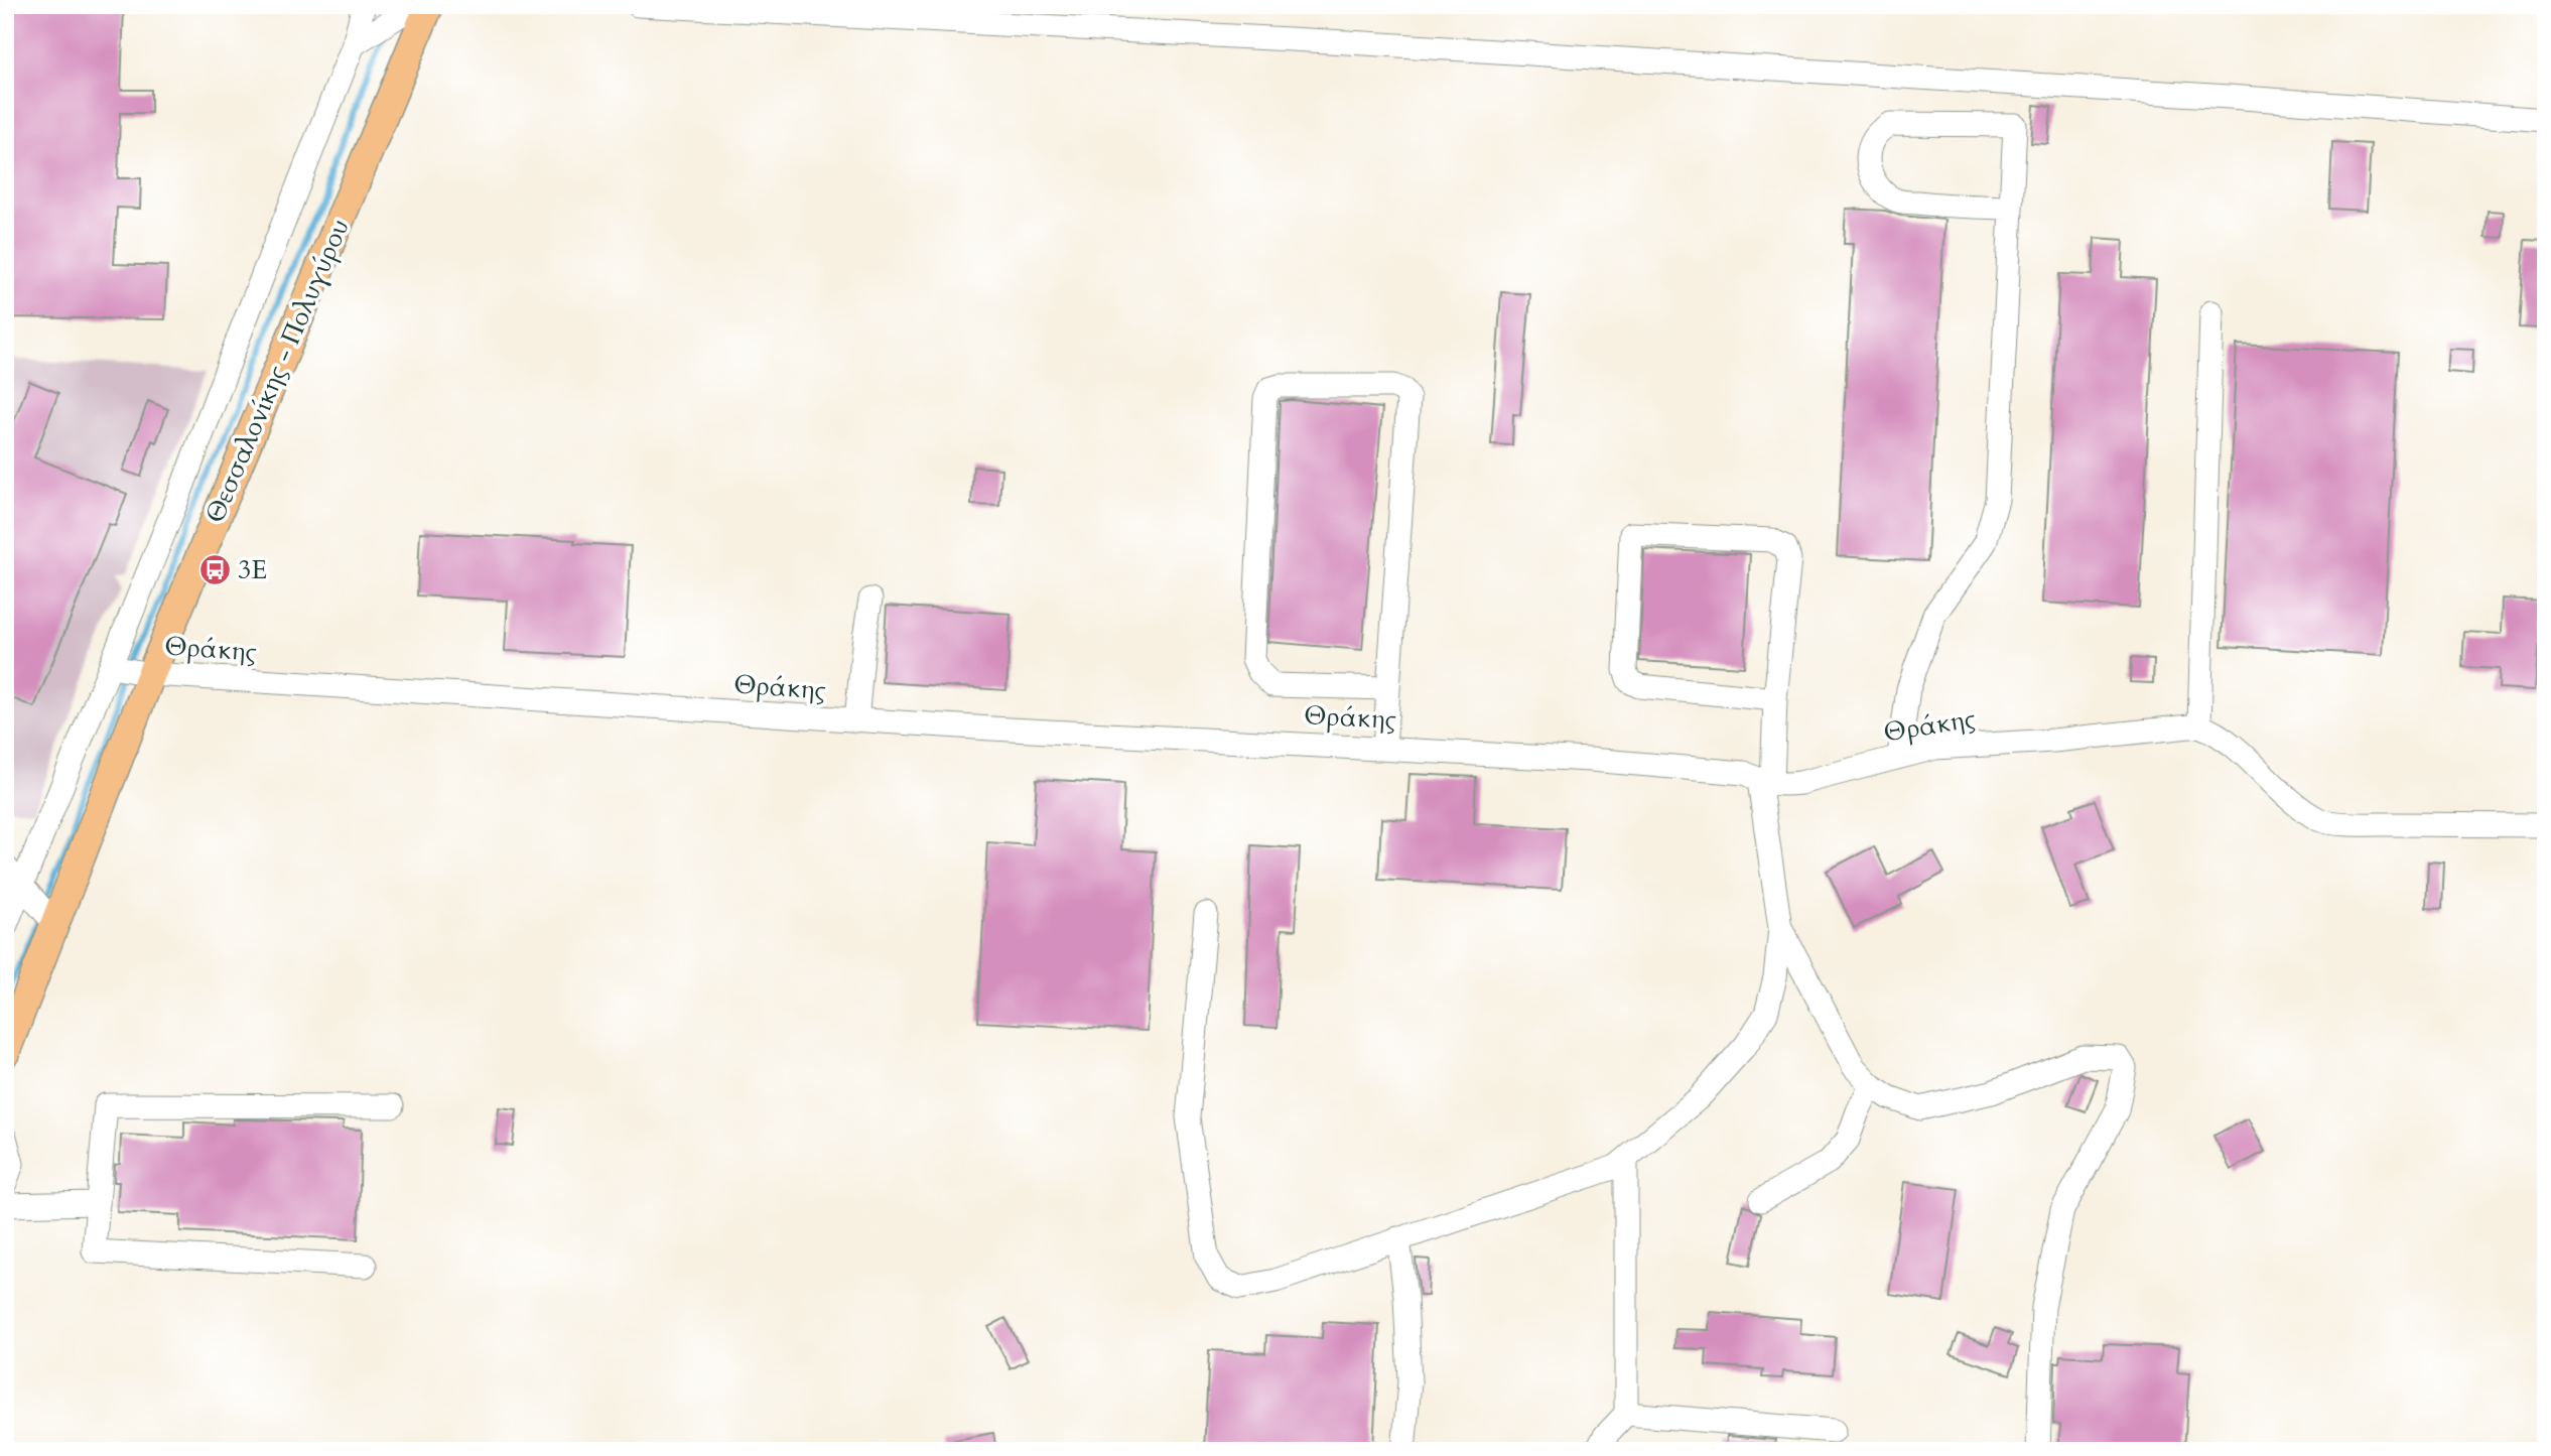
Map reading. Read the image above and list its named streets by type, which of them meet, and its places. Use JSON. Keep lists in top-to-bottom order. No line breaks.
{"streets":{"main road":["Θεσσαλονίκης - Πολυγύρου"],"street":["Θράκης"]},"crossings":[["Θεσσαλονίκης - Πολυγύρου","Θράκης"]],"places":{"bus stop":["3Ε"]}}
